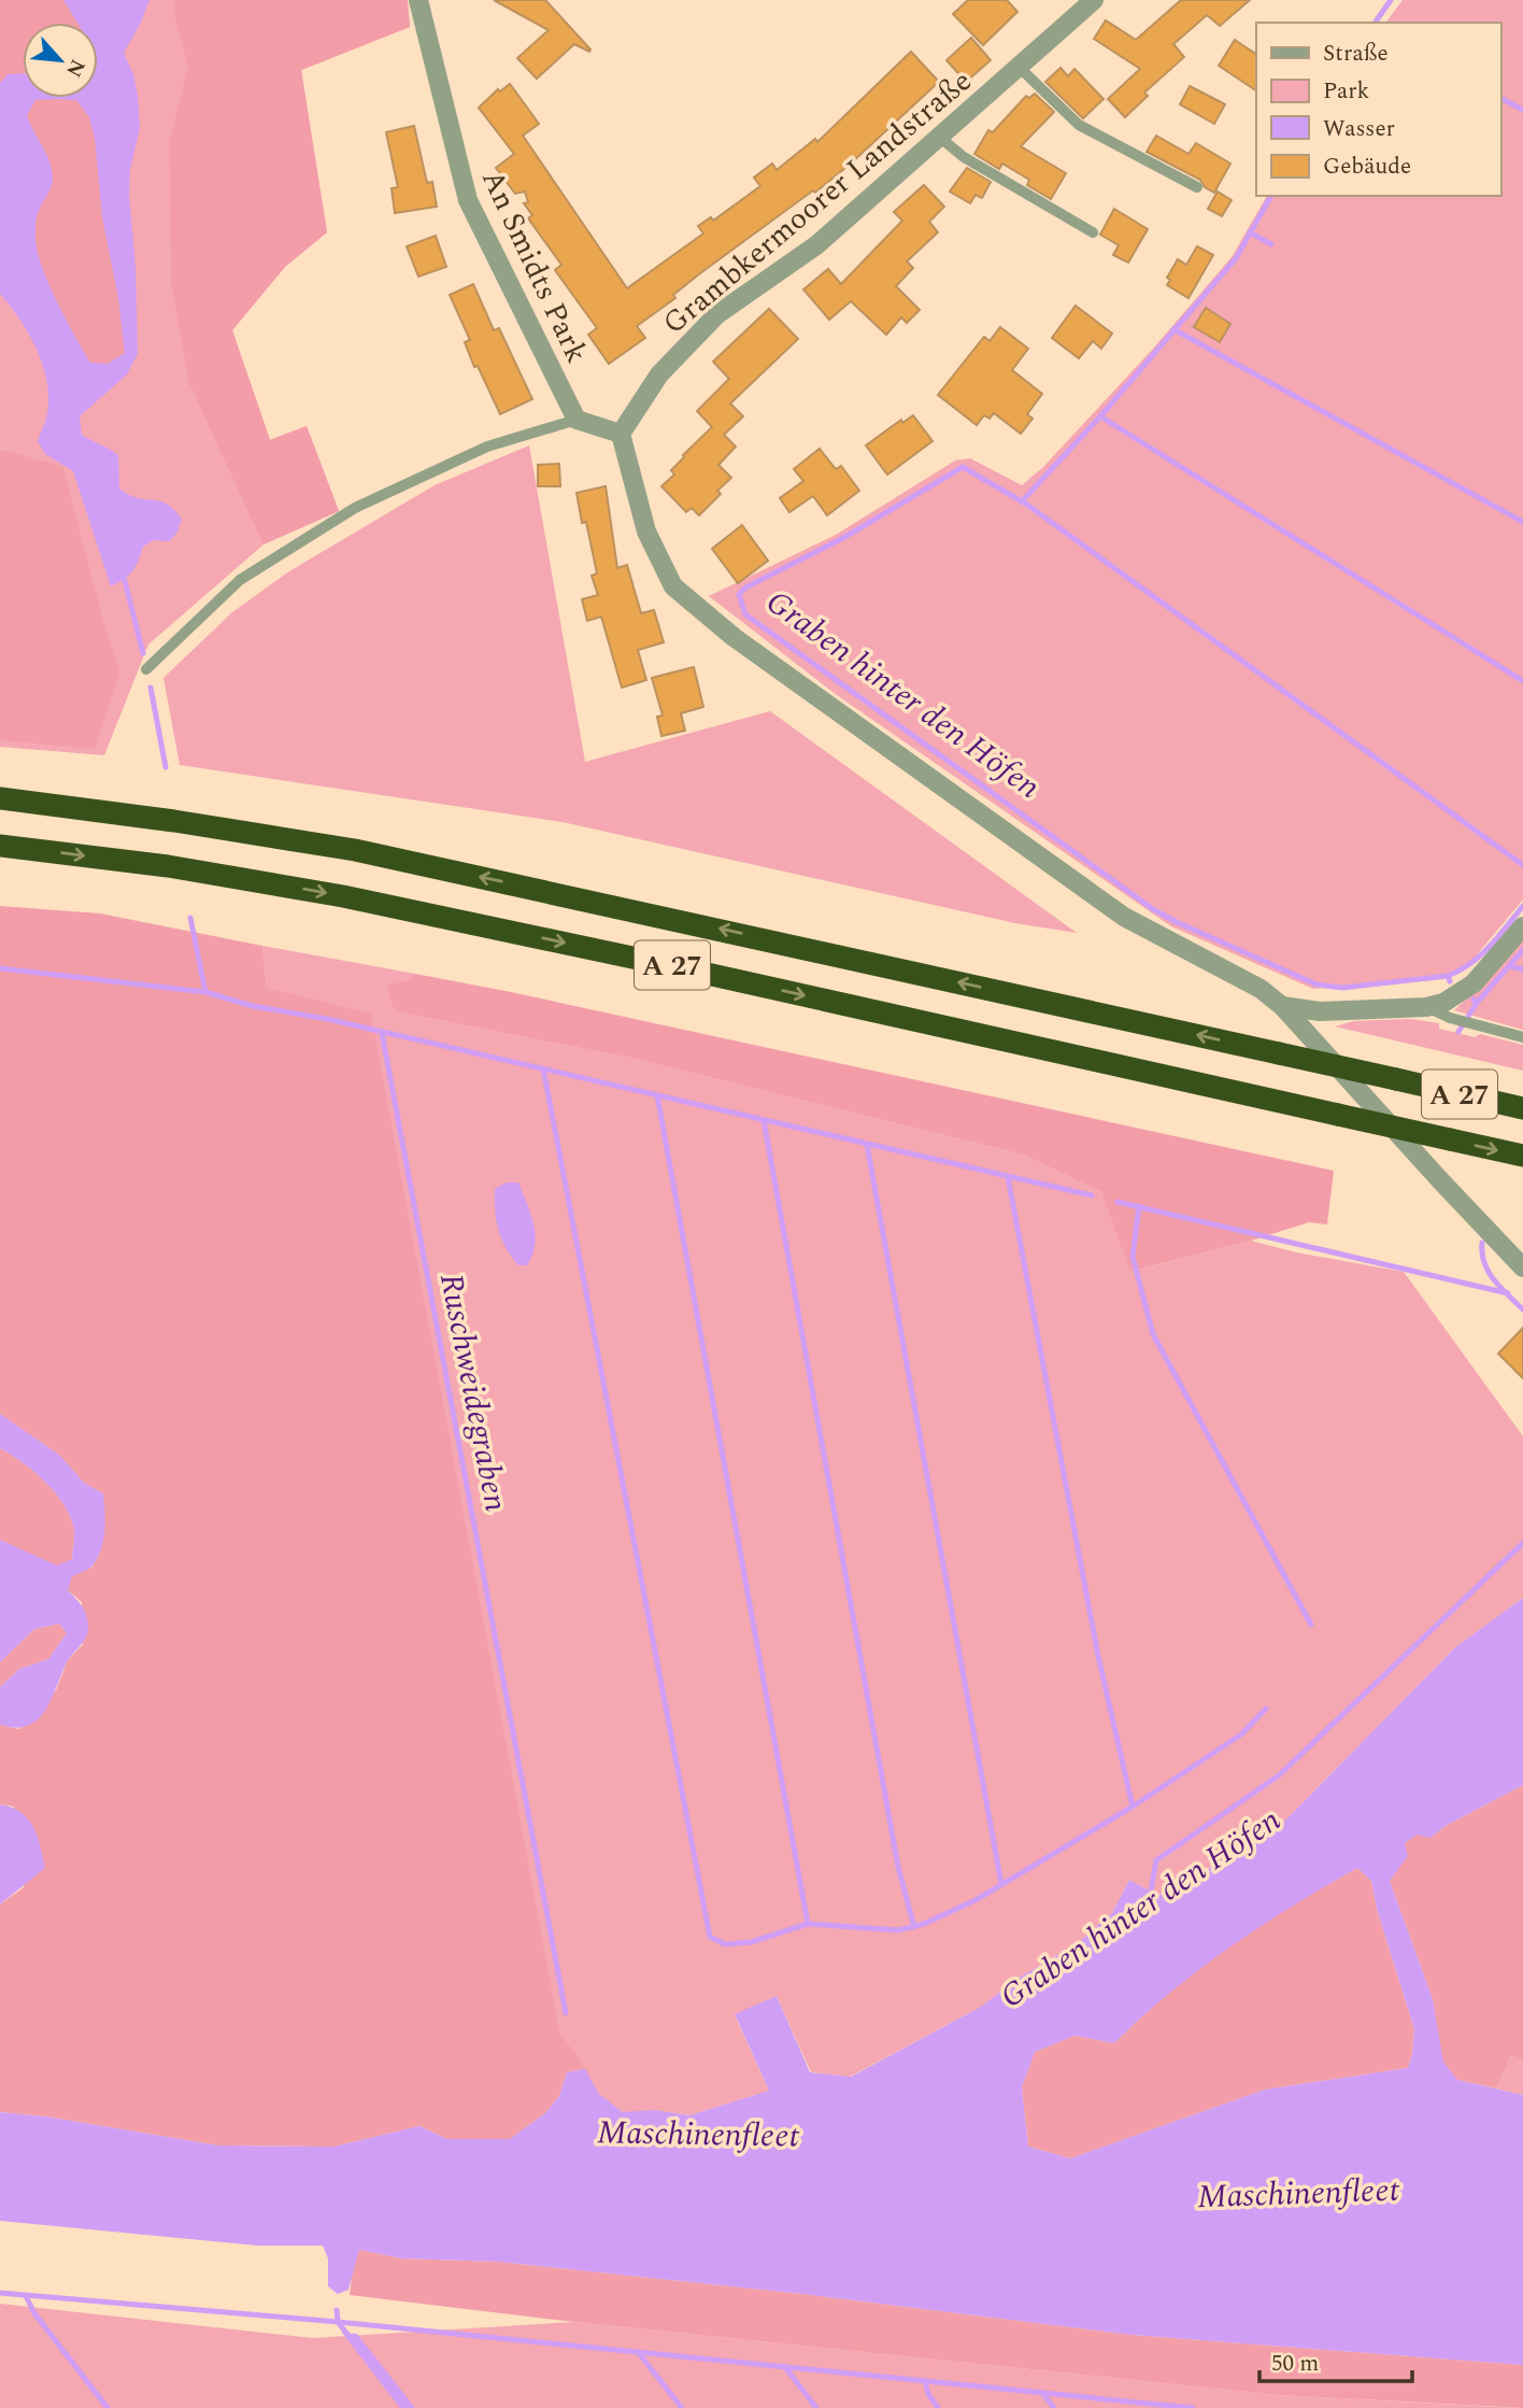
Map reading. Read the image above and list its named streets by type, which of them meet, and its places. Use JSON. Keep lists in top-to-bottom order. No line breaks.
{"streets":{"highway":["A 27"],"street":["Grambkermoorer Landstraße","An Smidts Park"]},"water":["Graben hinter den Höfen","Ruschweidegraben","Maschinenfleet"],"legend":["Straße","Park","Wasser","Gebäude"],"scale_bar":"50 m","north":"bottom right"}
